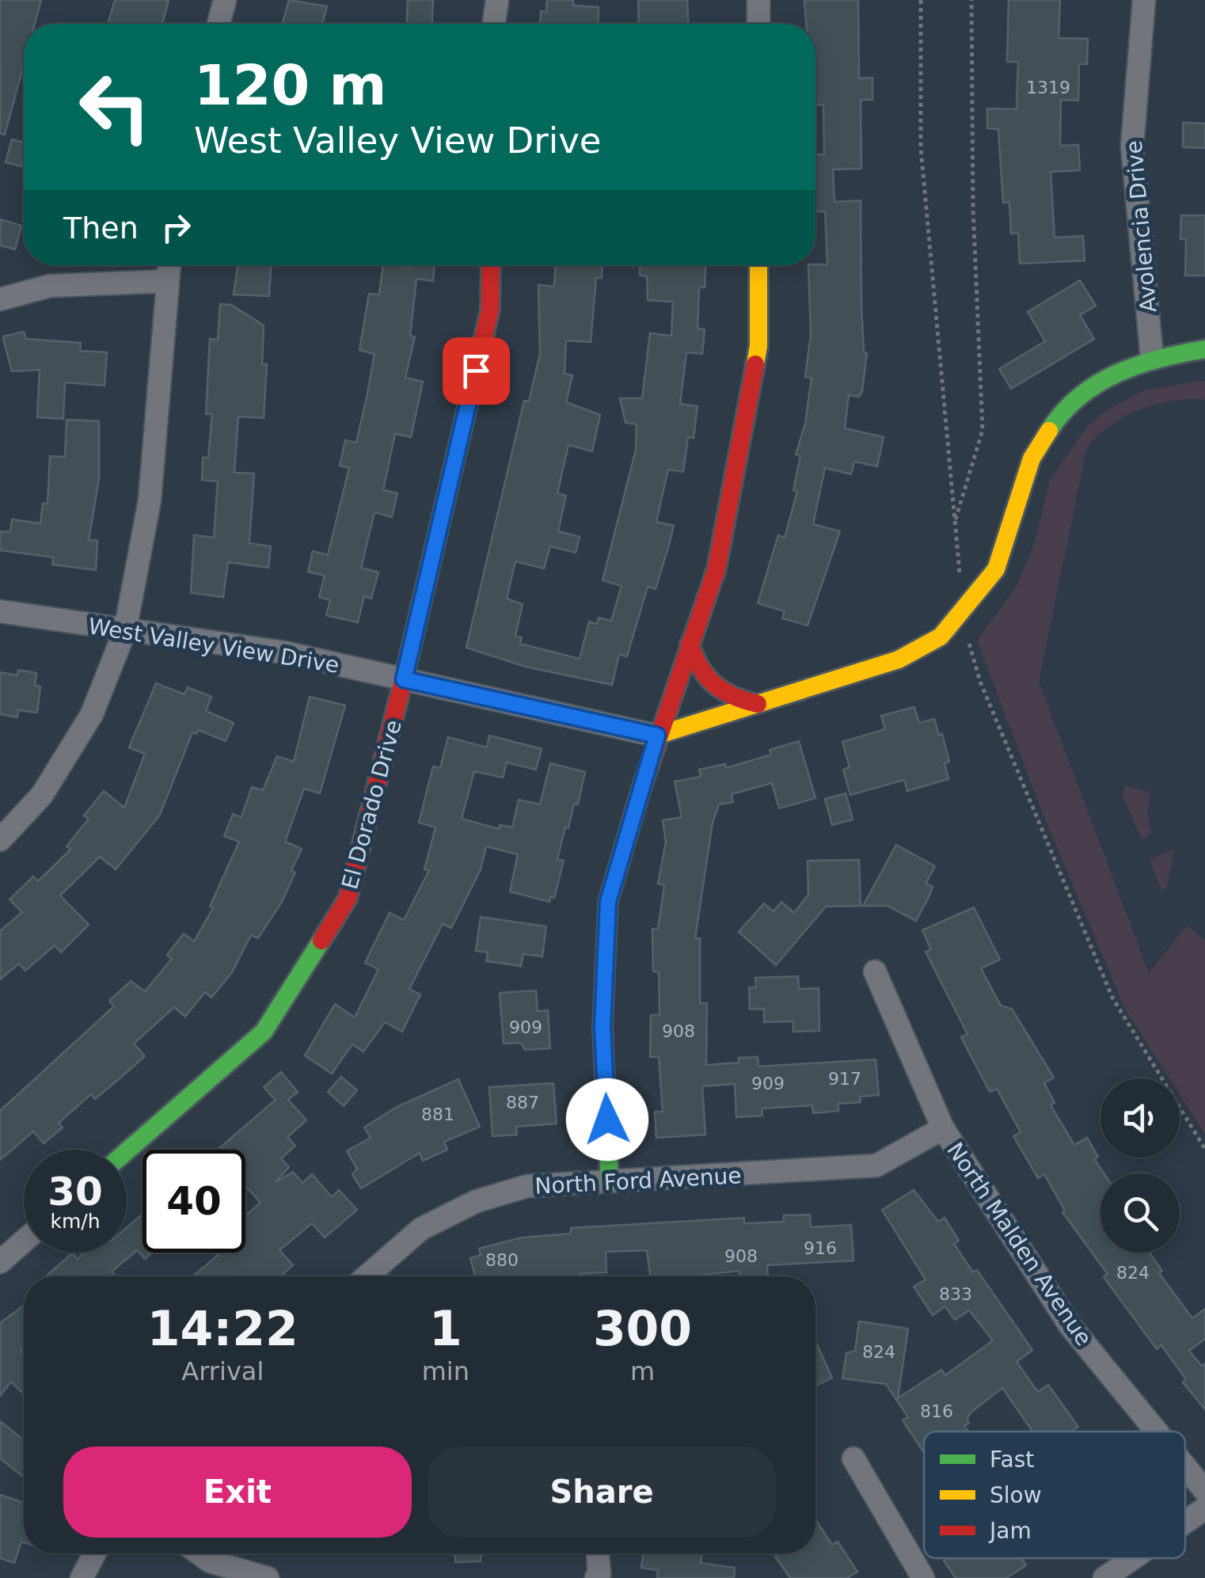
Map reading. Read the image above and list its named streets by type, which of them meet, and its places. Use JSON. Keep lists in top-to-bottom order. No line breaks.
{"streets":{"street":["Avolencia Drive","West Valley View Drive","El Dorado Drive","North Ford Avenue","North Malden Avenue"]},"crossings":[["West Valley View Drive","El Dorado Drive"],["North Ford Avenue","North Malden Avenue"]],"house_numbers":["1319","909","908","917","909","887","881","916","908","880","824","833","824","816"],"legend":["Fast","Slow","Jam"],"page":{"turn":["120 m","West Valley View Drive"],"then":"Then","speed":"30 km/h","limit":"40","eta":["14:22","Arrival","1","min","300","m"],"buttons":["Exit","Share"]}}
